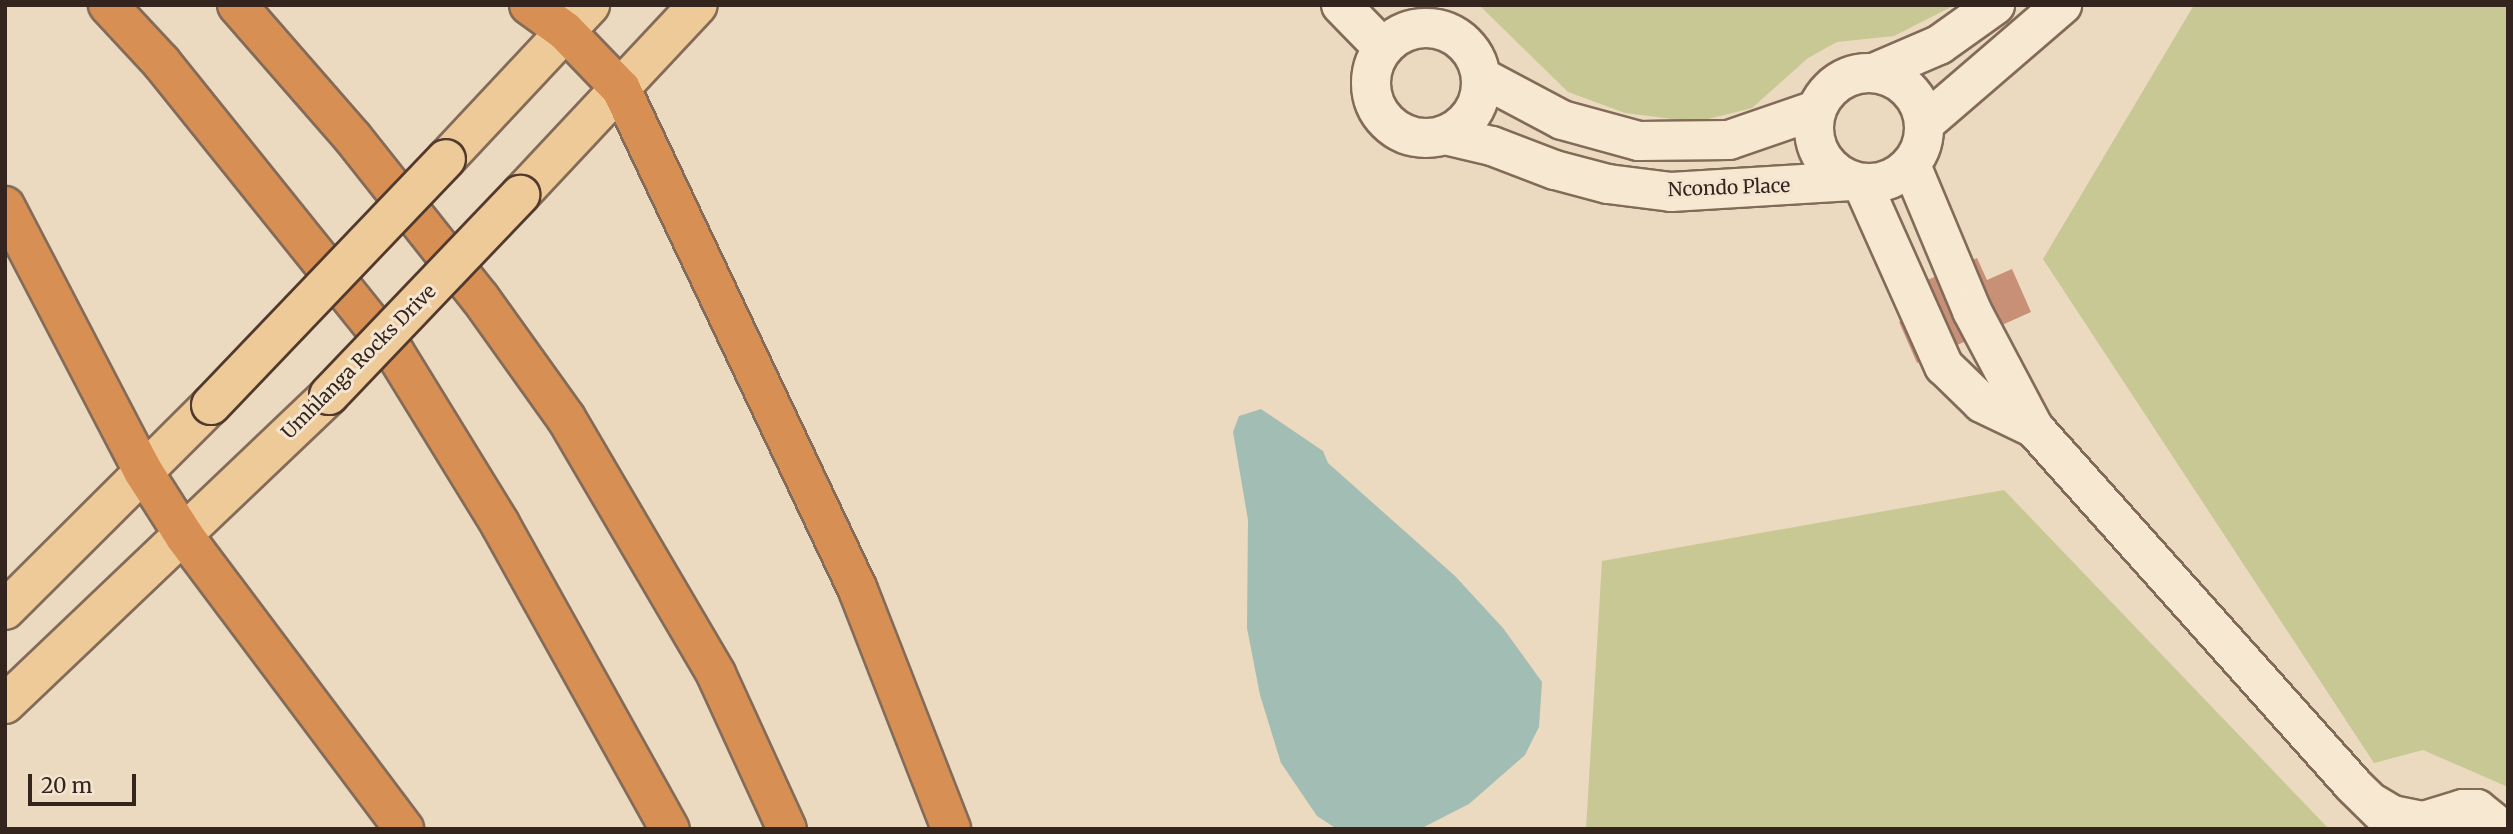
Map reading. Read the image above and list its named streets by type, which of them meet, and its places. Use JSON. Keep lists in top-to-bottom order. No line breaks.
{"streets":{"main road":["Umhlanga Rocks Drive"],"lane":["Ncondo Place"]},"scale_bar":"20 m"}
